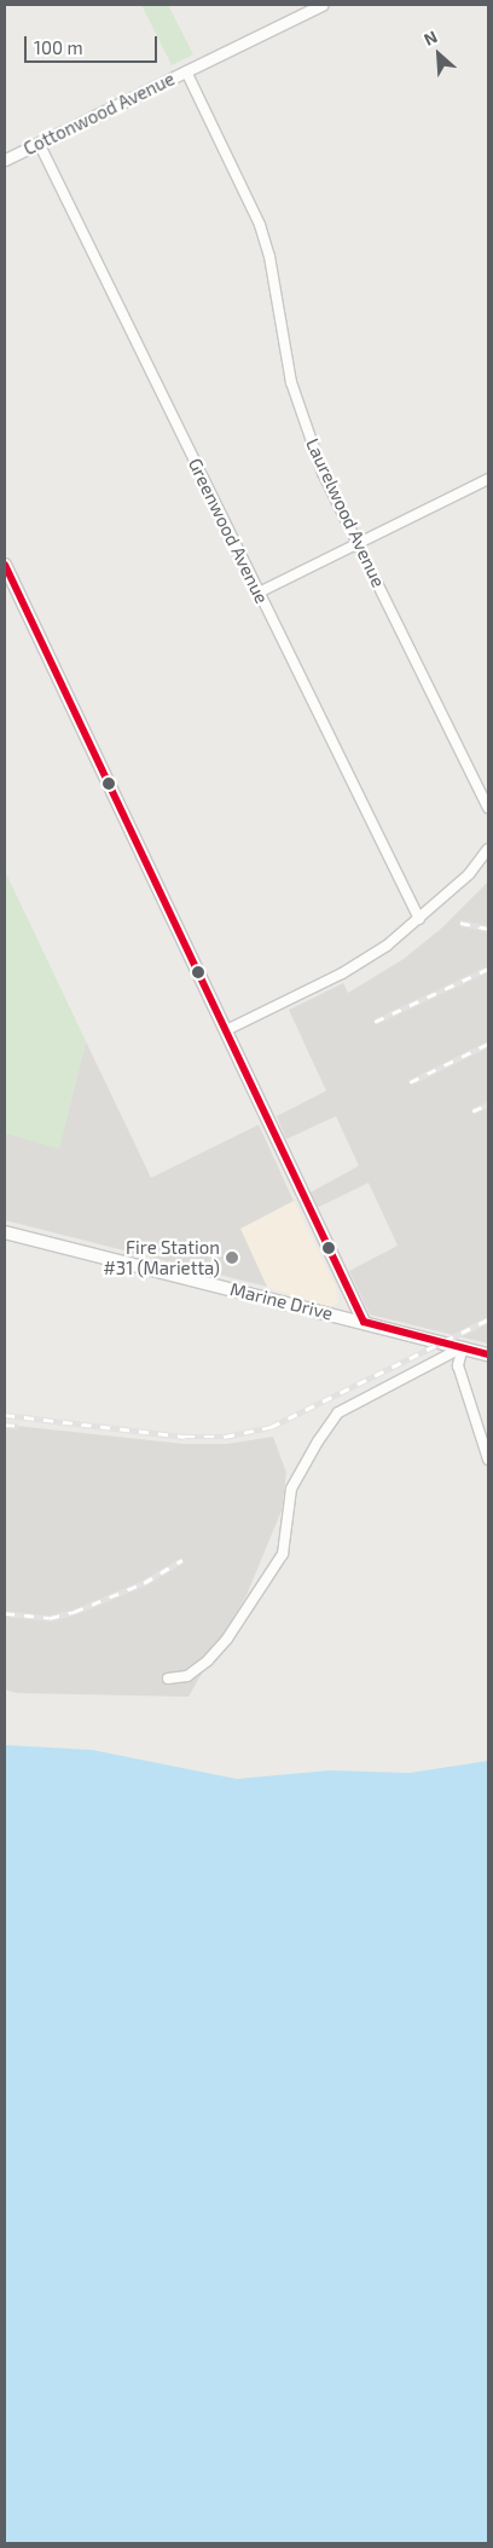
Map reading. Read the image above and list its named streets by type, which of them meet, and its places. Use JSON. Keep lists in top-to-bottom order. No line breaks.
{"streets":{"main road":["Marine Drive"],"street":["Cottonwood Avenue","Laurelwood Avenue","Greenwood Avenue"]},"crossings":[["Cottonwood Avenue","Laurelwood Avenue"],["Cottonwood Avenue","Greenwood Avenue"]],"places":["Fire Station #31 (Marietta)"],"scale_bar":"100 m","north":"top left"}
